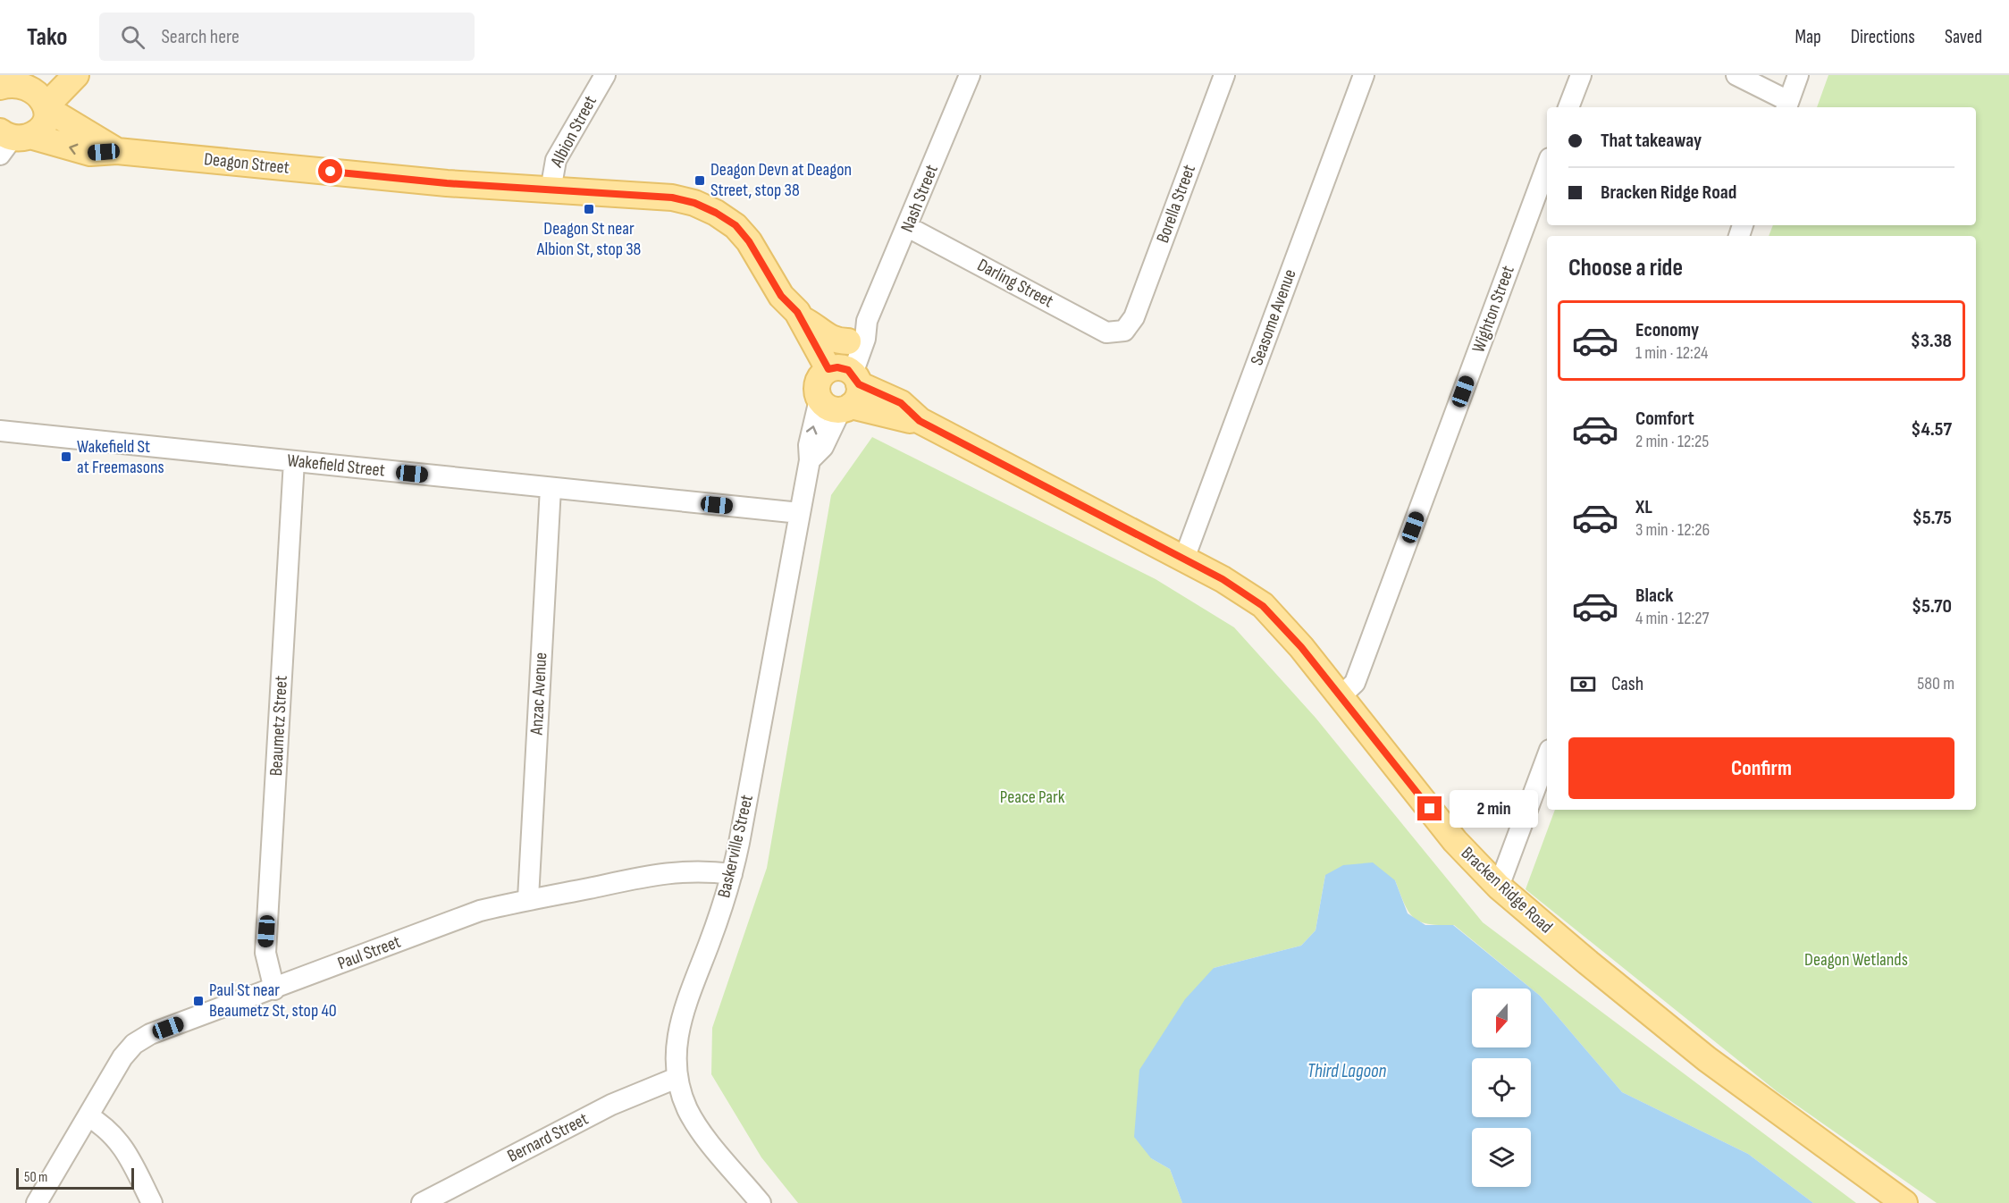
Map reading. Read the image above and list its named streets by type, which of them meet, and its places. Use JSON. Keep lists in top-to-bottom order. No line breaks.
{"streets":{"main road":["Deagon Street","Bracken Ridge Road"],"street":["Albion Street","Nash Street","Borella Street","Darling Street","Wighton Street","Seasome Avenue","Wakefield Street","Anzac Avenue","Beaumetz Street","Baskerville Street","Paul Street","Bernard Street"]},"crossings":[["Albion Street","Deagon Street"],["Deagon Street","Nash Street"],["Deagon Street","Baskerville Street"],["Deagon Street","Bracken Ridge Road"],["Nash Street","Darling Street"],["Nash Street","Baskerville Street"],["Nash Street","Bracken Ridge Road"],["Borella Street","Darling Street"],["Wighton Street","Bracken Ridge Road"],["Seasome Avenue","Bracken Ridge Road"],["Wakefield Street","Anzac Avenue"],["Wakefield Street","Beaumetz Street"],["Wakefield Street","Baskerville Street"],["Anzac Avenue","Paul Street"],["Beaumetz Street","Paul Street"],["Baskerville Street","Bracken Ridge Road"],["Baskerville Street","Paul Street"],["Baskerville Street","Bernard Street"]],"water":["Third Lagoon"],"parks":["Peace Park","Deagon Wetlands"],"places":{"transit":["Deagon Devn at Deagon Street, stop 38","Deagon St near Albion St, stop 38","Wakefield St at Freemasons","Paul St near Beaumetz St, stop 40"]},"scale_bar":"50 m","north":"bottom","page":{"header":"Tako","search":"Search here","nav":["Map","Directions","Saved"],"banner":["That takeaway","Bracken Ridge Road"],"heading":"Choose a ride","list":[{"name":"Economy","note":"1 min · 12:24","value":"$3.38"},{"name":"Comfort","note":"2 min · 12:25","value":"$4.57"},{"name":"XL","note":"3 min · 12:26","value":"$5.75"},{"name":"Black","note":"4 min · 12:27","value":"$5.70"}],"pay":["Cash","580 m"],"buttons":"Confirm","bubble":"2 min","scale":"50 m"}}
